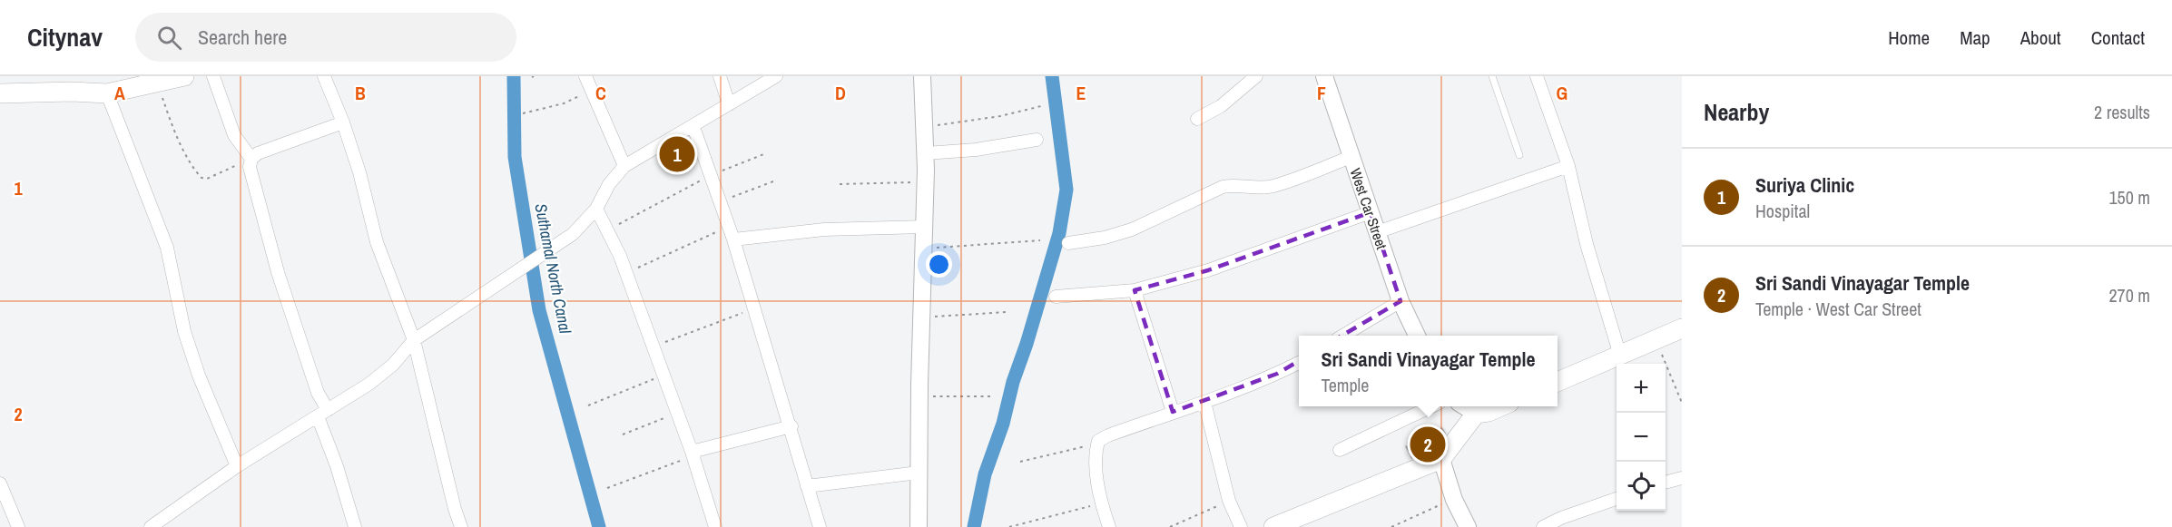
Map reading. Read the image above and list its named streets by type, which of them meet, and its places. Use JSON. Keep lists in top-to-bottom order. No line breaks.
{"streets":{"street":["West Car Street"]},"water":["Suthamal North Canal"],"page":{"header":"Citynav","search":"Search here","nav":["Home","Map","About","Contact"],"heading":["Nearby","2 results"],"pins":["1","2"],"list":[{"mark":"1","name":"Suriya Clinic","note":"Hospital","value":"150 m"},{"mark":"2","name":"Sri Sandi Vinayagar Temple","note":"Temple · West Car Street","value":"270 m"}],"popup":["Sri Sandi Vinayagar Temple","Temple"],"map_buttons":["+","−"]},"grid":{"columns":["A","B","C","D","E","F","G"],"rows":["1","2"]}}
